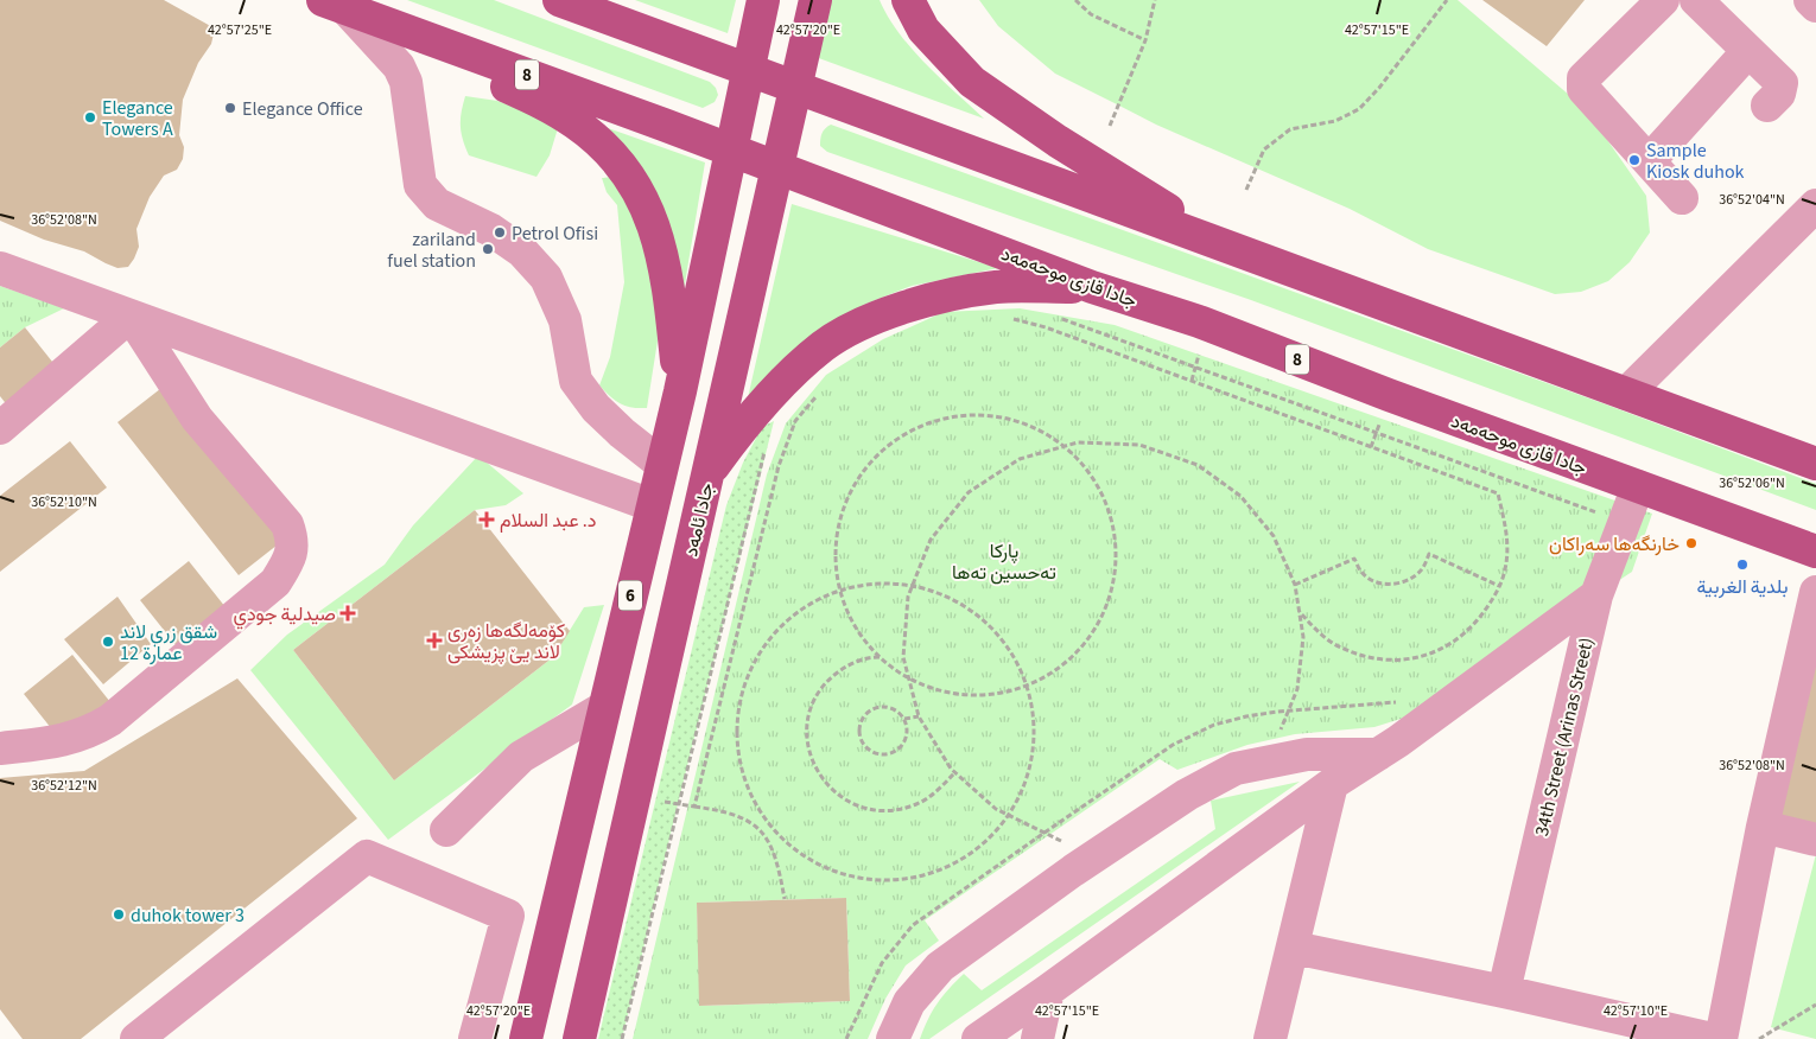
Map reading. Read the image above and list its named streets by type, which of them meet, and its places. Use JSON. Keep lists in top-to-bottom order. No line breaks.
{"streets":{"main road":["8","جادا قازی موحەمەد","جادا ئامەد","6"],"street":["34th Street (Arinas Street)"]},"crossings":[["جادا قازی موحەمەد","جادا ئامەد"],["جادا قازی موحەمەد","6"],["جادا قازی موحەمەد","34th Street (Arinas Street)"]],"parks":["پارکا تەحسین تەها"],"places":{"other":["Elegance Office","Elegance Towers A","Sample Kiosk duhok","Petrol Ofisi","zariland fuel station","خارنگەها سەراکان","بلدية الغربية","شقق زري لاند عمارة 12","duhok tower 3"],"health":["د. عبد السلام","صيدلية جودي","کۆمه‌لگه‌ها زه‌ری لاند یێ پزیشکی"]},"coordinates":["42°57'25\"E","42°57'20\"E","42°57'15\"E","36°52'04\"N","36°52'08\"N","36°52'06\"N","36°52'10\"N","36°52'12\"N","42°57'10\"E"]}
